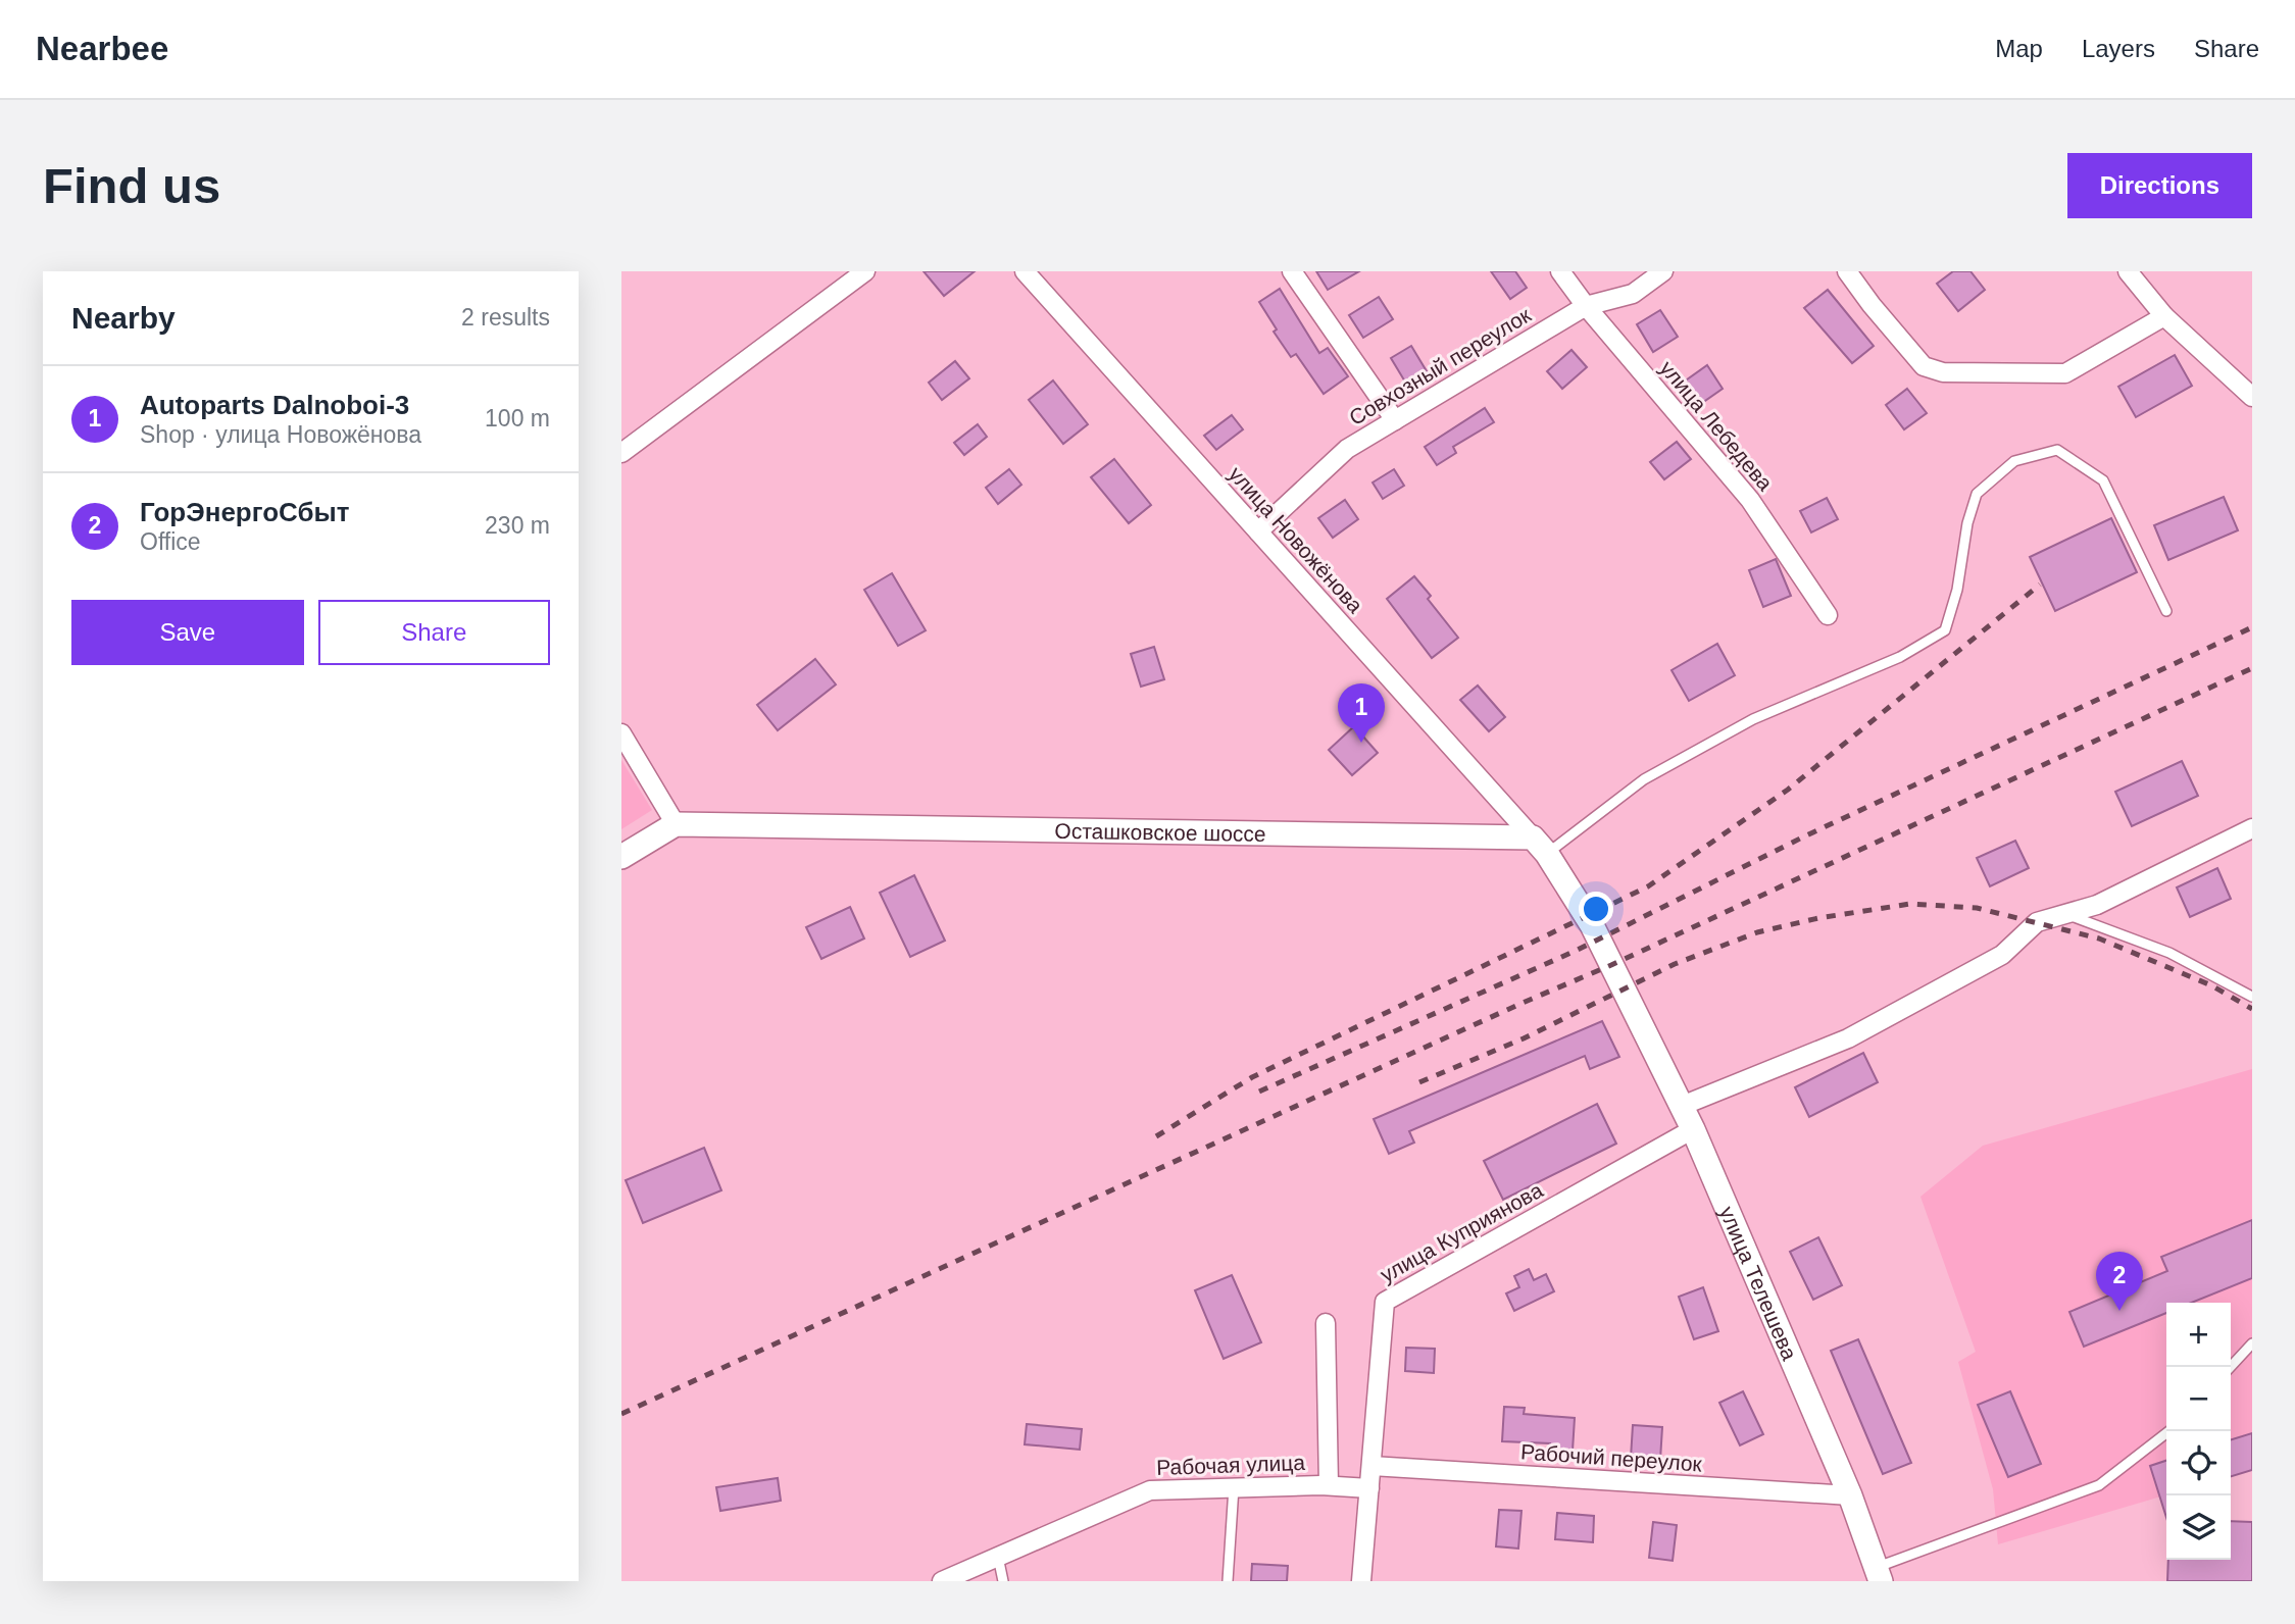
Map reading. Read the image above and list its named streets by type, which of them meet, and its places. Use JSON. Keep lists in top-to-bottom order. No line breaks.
{"streets":{"street":["Совхозный переулок","улица Лебедева","улица Новожёнова","Осташковское шоссе","улица Куприянова","улица Телешева","Рабочий переулок","Рабочая улица"]},"crossings":[["Совхозный переулок","улица Лебедева"],["Совхозный переулок","улица Новожёнова"],["улица Новожёнова","Осташковское шоссе"],["улица Новожёнова","улица Телешева"],["Осташковское шоссе","улица Телешева"],["улица Куприянова","улица Телешева"],["улица Куприянова","Рабочий переулок"],["улица Куприянова","Рабочая улица"],["улица Телешева","Рабочий переулок"]],"page":{"header":"Nearbee","nav":["Map","Layers","Share"],"buttons":["Directions",["Save","Share"]],"title":"Find us","heading":["Nearby","2 results"],"list":[{"mark":"1","name":"Autoparts Dalnoboi-3","note":"Shop · улица Новожёнова","value":"100 m"},{"mark":"2","name":"ГорЭнергоСбыт","note":"Office","value":"230 m"}],"pins":["1","2"],"map_buttons":["+","−"]}}
